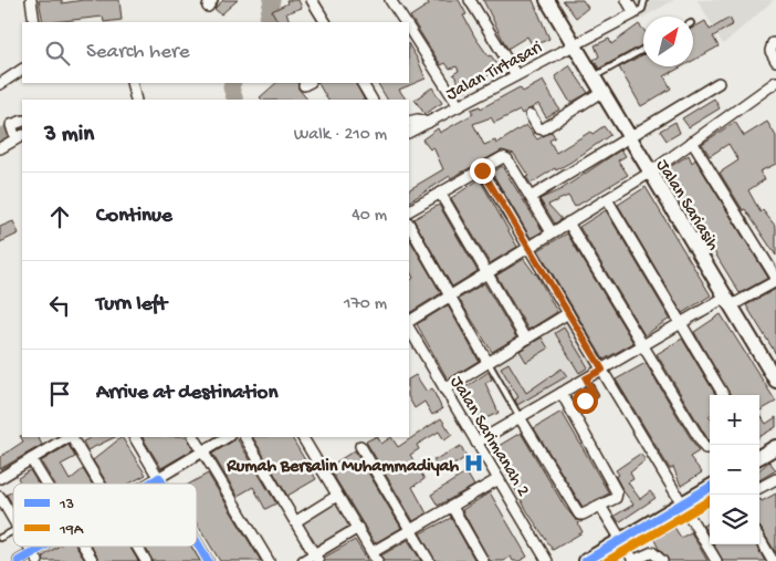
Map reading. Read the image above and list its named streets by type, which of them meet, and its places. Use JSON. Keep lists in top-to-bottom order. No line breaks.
{"streets":{"street":["Jalan Tirtasari","Jalan Sariasih","Jalan Sarimanah 2"]},"crossings":[["Jalan Tirtasari","Jalan Sariasih"]],"places":{"hospital":["Rumah Bersalin Muhammadiyah"]},"lines":["transit line 13","transit line 19A"],"legend":["13","19A"],"north":"top right","page":{"search":"Search here","heading":["3 min","Walk · 210 m"],"list":[["Continue","40 m"],["Turn left","170 m"],"Arrive at destination"],"map_buttons":["+","−"]}}
